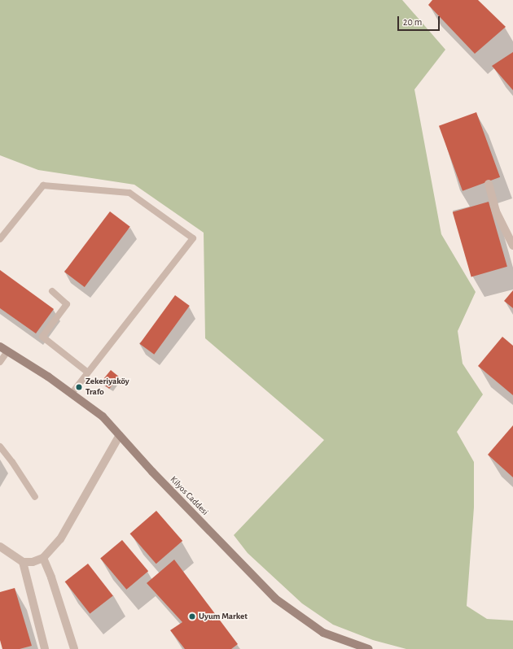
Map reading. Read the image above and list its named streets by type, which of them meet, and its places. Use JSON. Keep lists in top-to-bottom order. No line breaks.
{"streets":{"street":["Kilyos Caddesi"]},"places":["Zekeriyaköy Trafo","Uyum Market"],"scale_bar":"20 m"}
